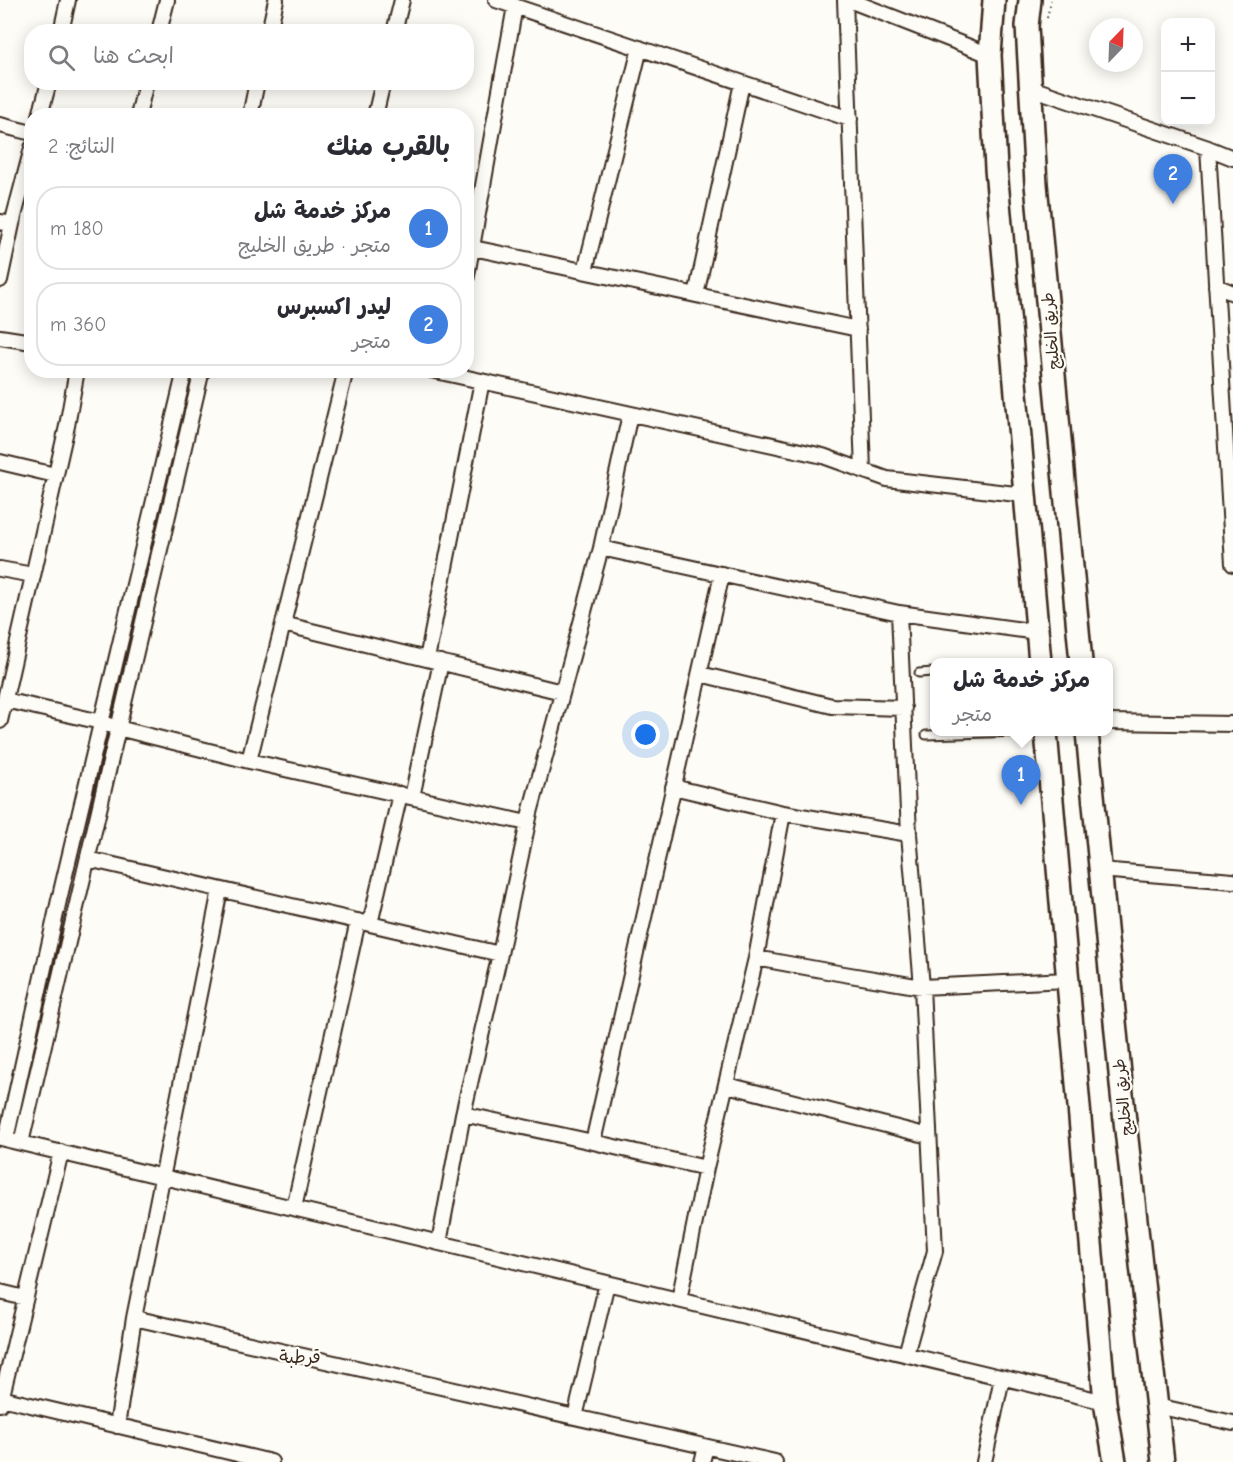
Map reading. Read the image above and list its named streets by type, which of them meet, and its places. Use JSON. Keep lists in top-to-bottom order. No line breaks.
{"streets":{"main road":["طريق الخليج"]},"districts":["قرطبة"],"north":"top right","page":{"map_buttons":["+","−"],"search":"ابحث هنا","heading":["بالقرب منك","النتائج: 2"],"pins":["2","1"],"list":[{"mark":"1","name":"مركز خدمة شل","note":"متجر · طريق الخليج","value":"180 m"},{"mark":"2","name":"ليدر اكسبرس","note":"متجر","value":"360 m"}],"popup":["مركز خدمة شل","متجر"]}}
